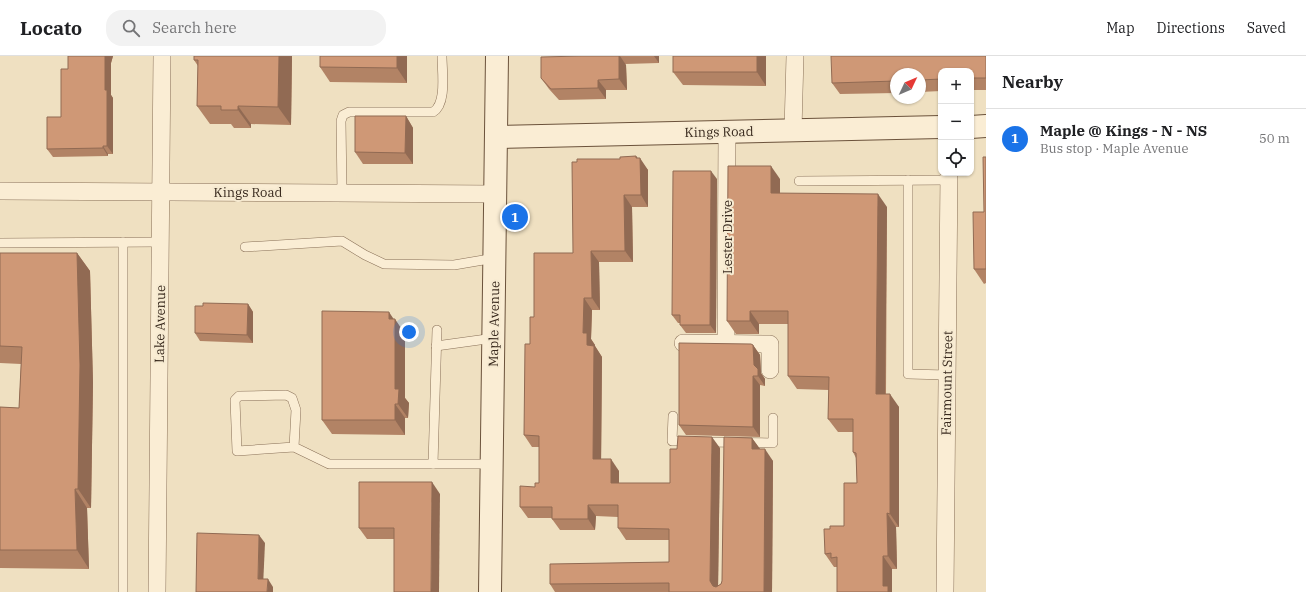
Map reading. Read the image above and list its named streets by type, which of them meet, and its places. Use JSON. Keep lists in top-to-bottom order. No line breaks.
{"streets":{"main road":["Kings Road","Maple Avenue"],"street":["Lester Drive","Lake Avenue","Fairmount Street"]},"crossings":[["Kings Road","Lester Drive"],["Kings Road","Lake Avenue"],["Kings Road","Maple Avenue"]],"north":"top right","page":{"header":"Locato","search":"Search here","nav":["Map","Directions","Saved"],"heading":"Nearby","map_buttons":["+","−"],"list":[{"mark":"1","name":"Maple @ Kings - N - NS","note":"Bus stop · Maple Avenue","value":"50 m"}],"pins":"1"}}
